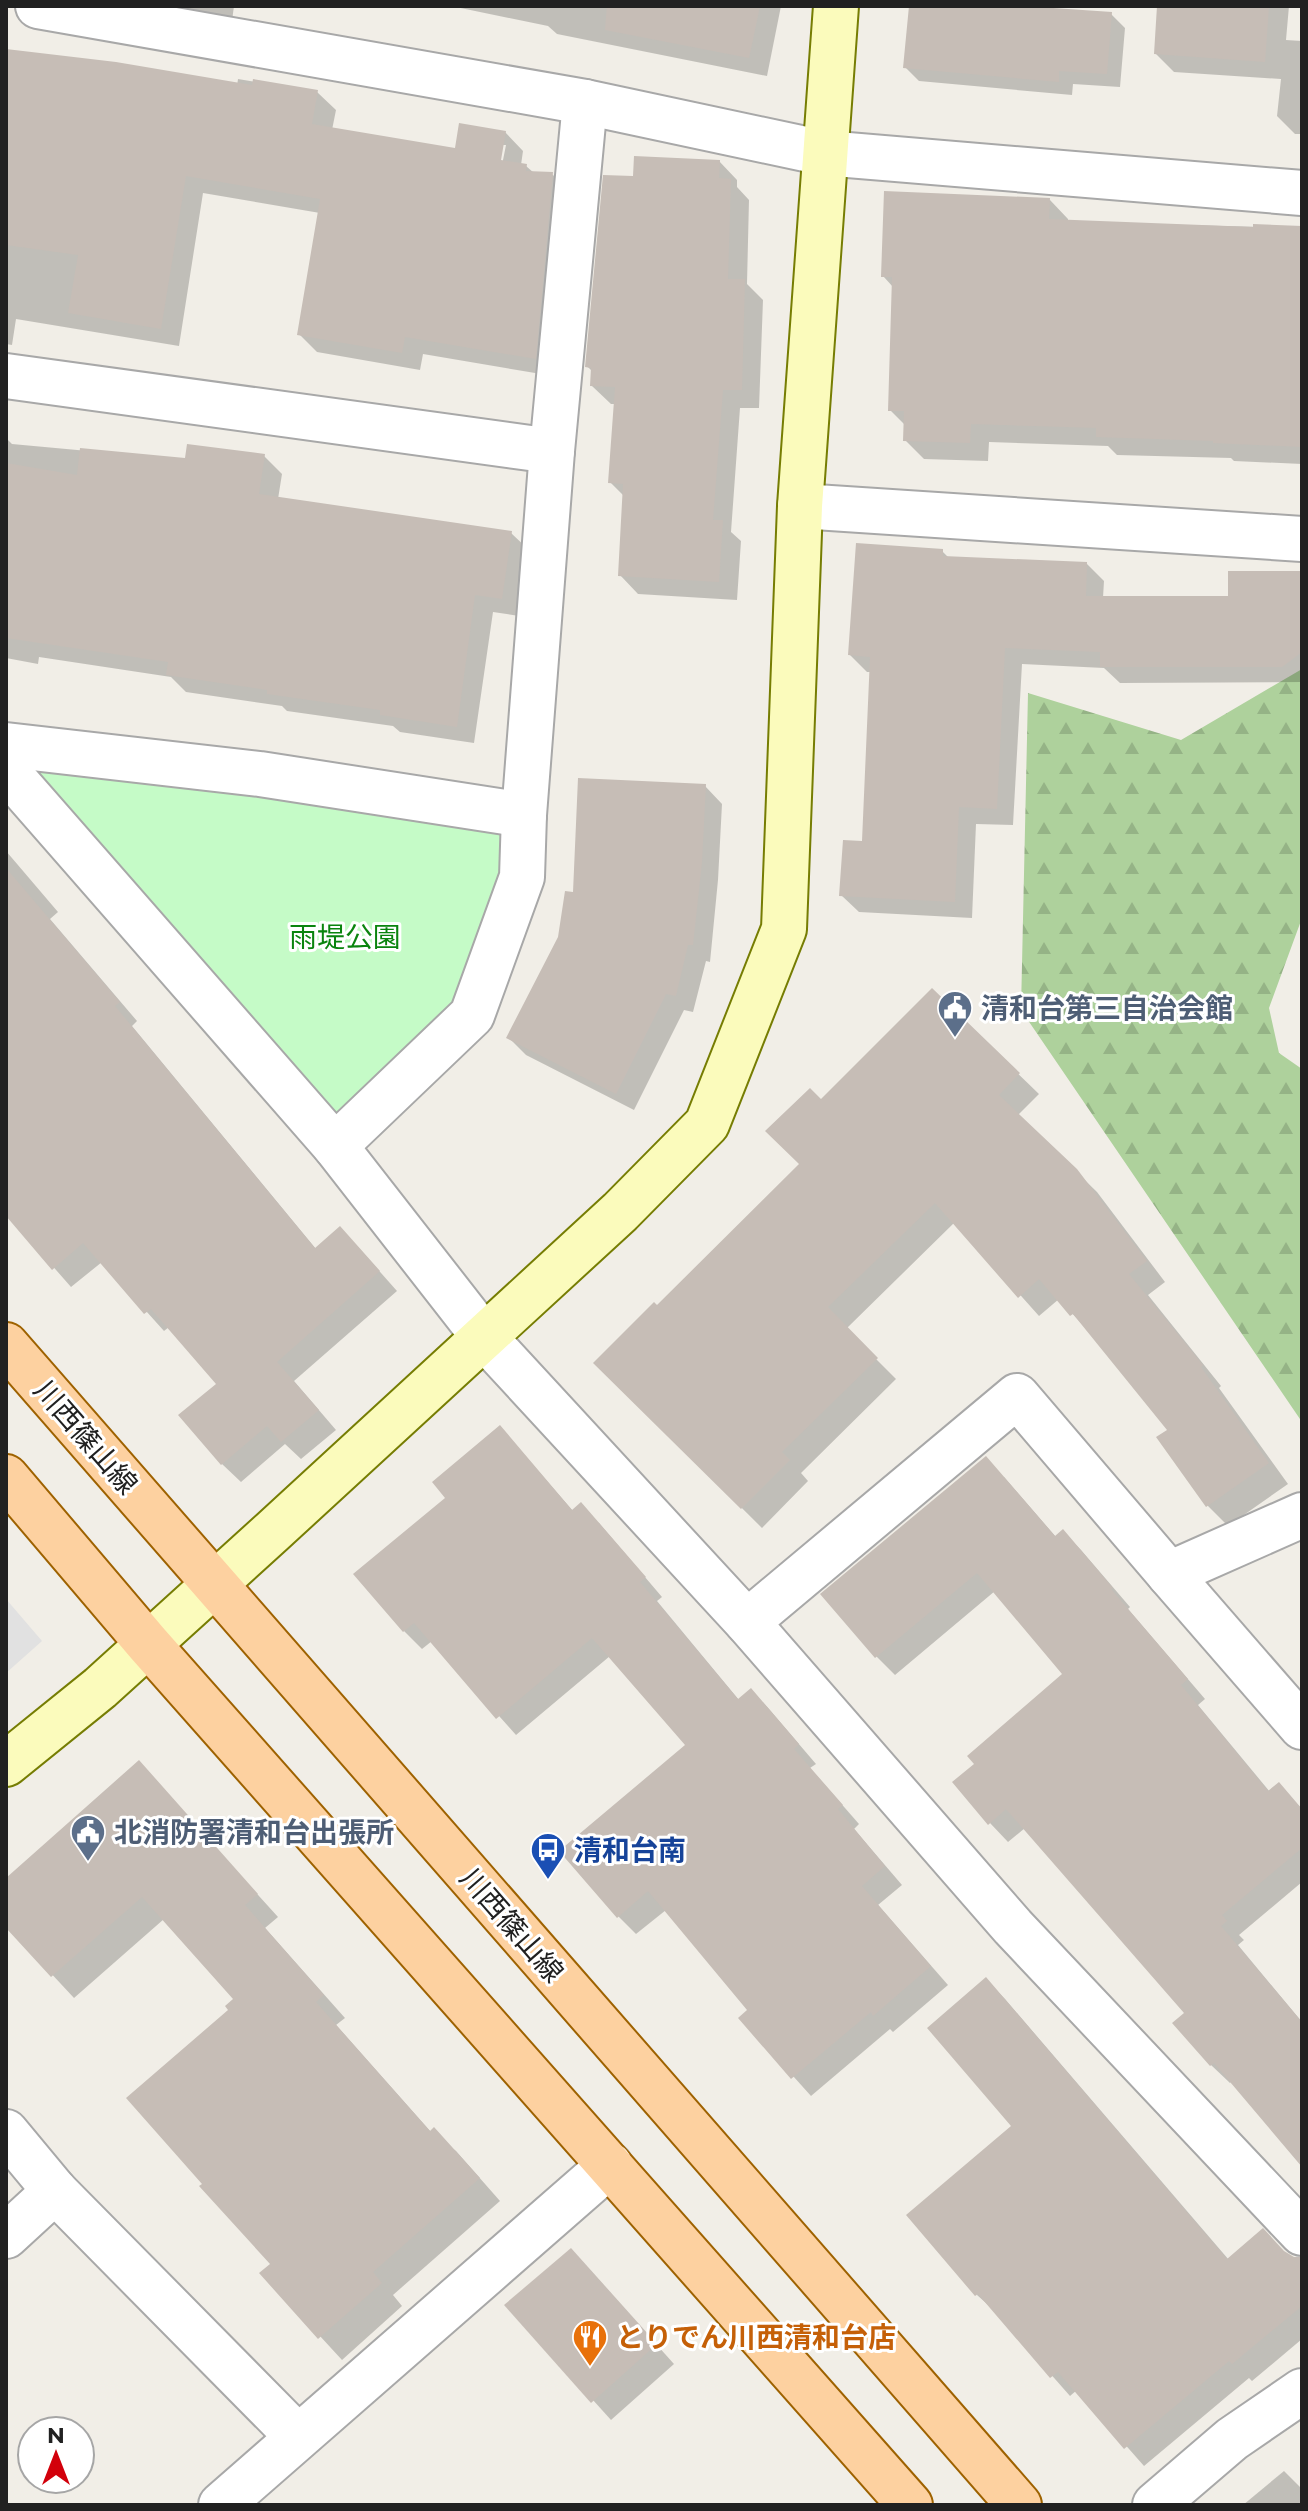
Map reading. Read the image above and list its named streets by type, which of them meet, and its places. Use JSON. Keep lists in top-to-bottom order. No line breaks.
{"streets":{"main road":["川西篠山線"]},"parks":["雨堤公園"],"places":{"public building":["清和台第三自治会館","北消防署清和台出張所"],"bus stop":["清和台南"],"restaurant":["とりでん川西清和台店"]},"north":"top"}
